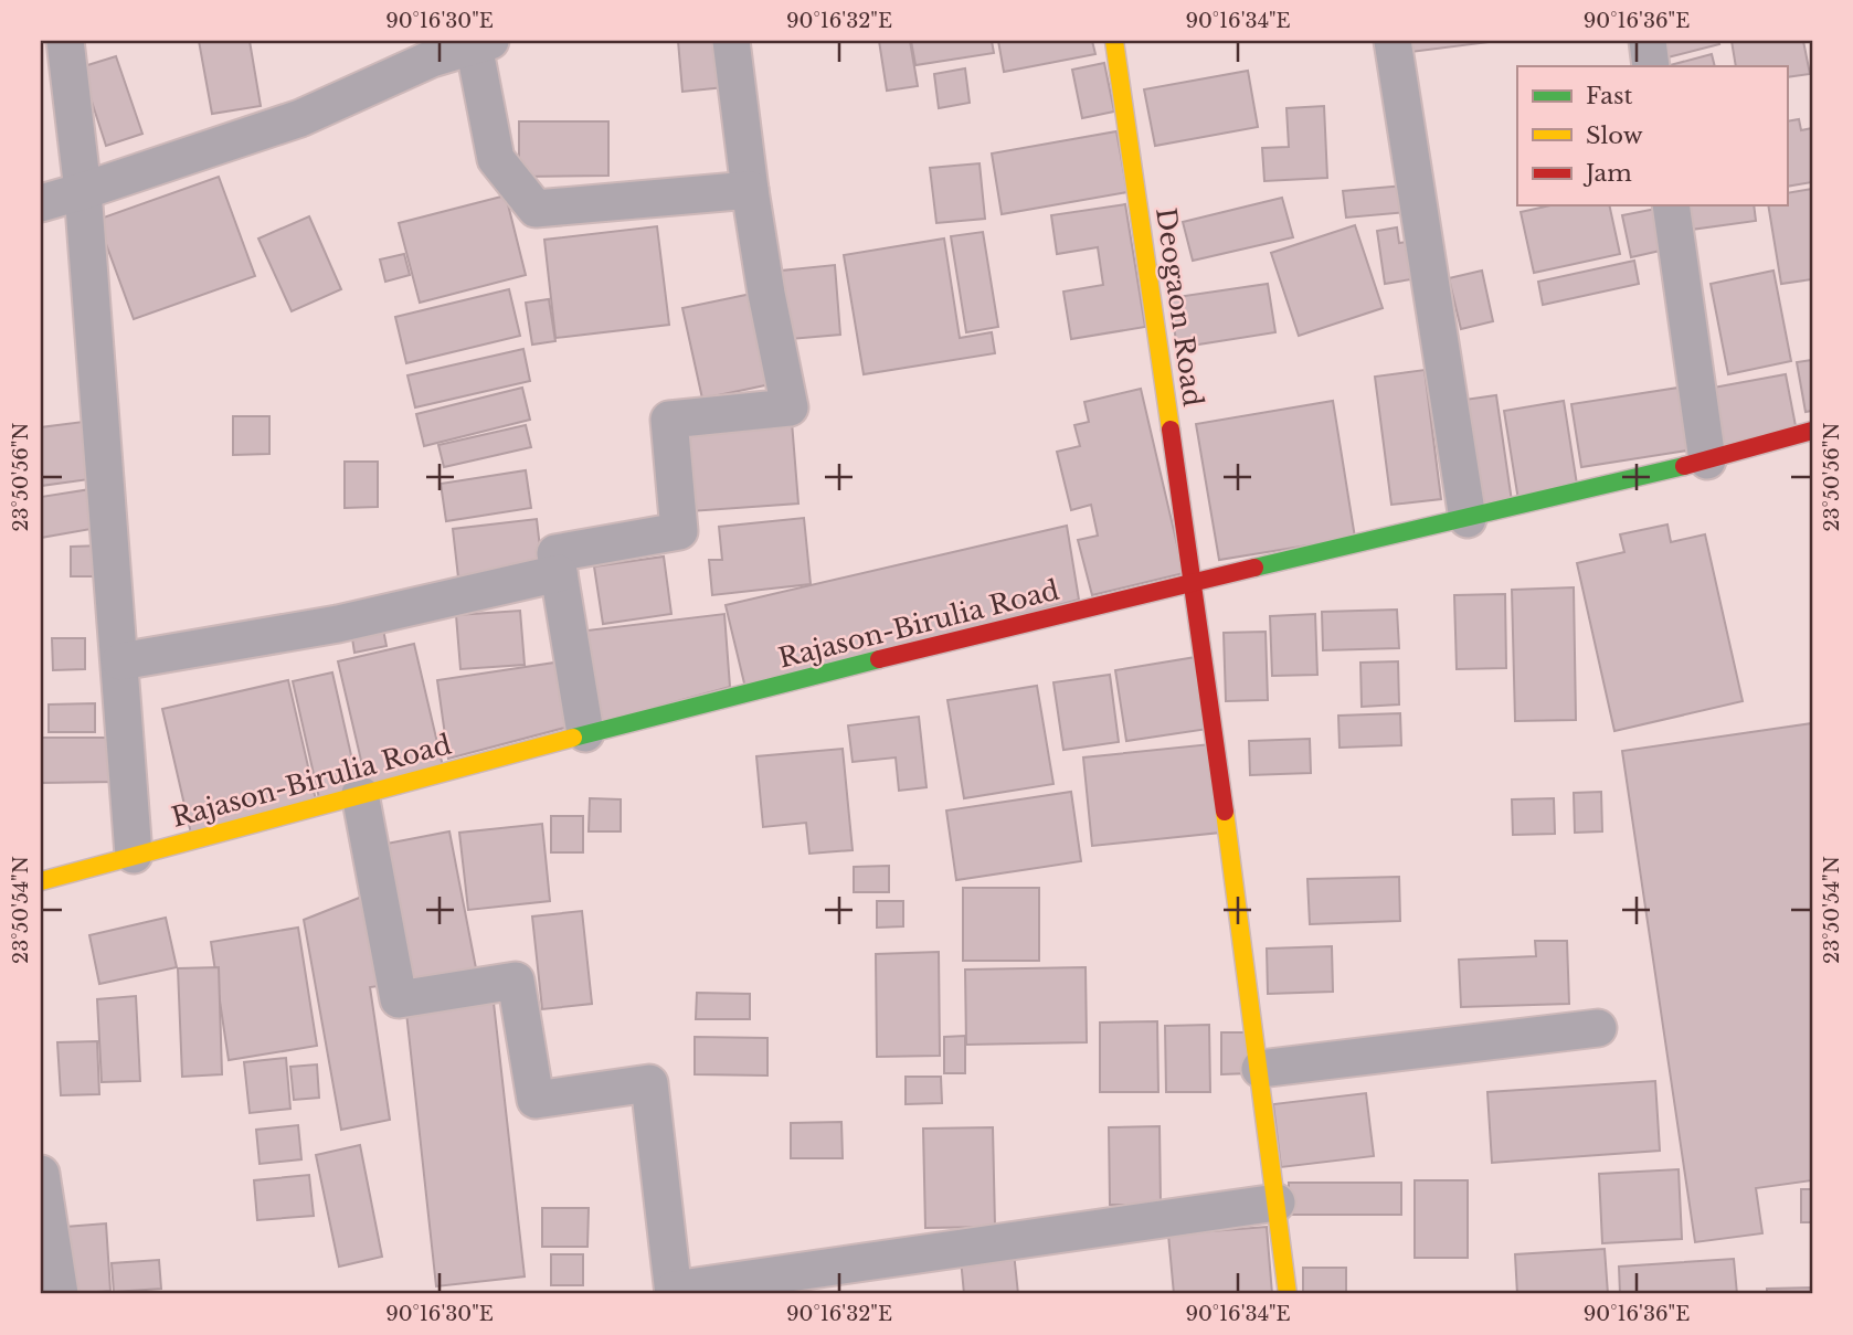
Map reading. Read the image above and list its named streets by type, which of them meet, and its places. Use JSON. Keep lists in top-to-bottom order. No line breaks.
{"streets":{"street":["Deogaon Road","Rajason-Birulia Road"]},"crossings":[["Deogaon Road","Rajason-Birulia Road"]],"legend":["Fast","Slow","Jam"],"coordinates":["90°16'30\"E","90°16'32\"E","90°16'34\"E","90°16'36\"E","23°50'56\"N","23°50'54\"N"]}
